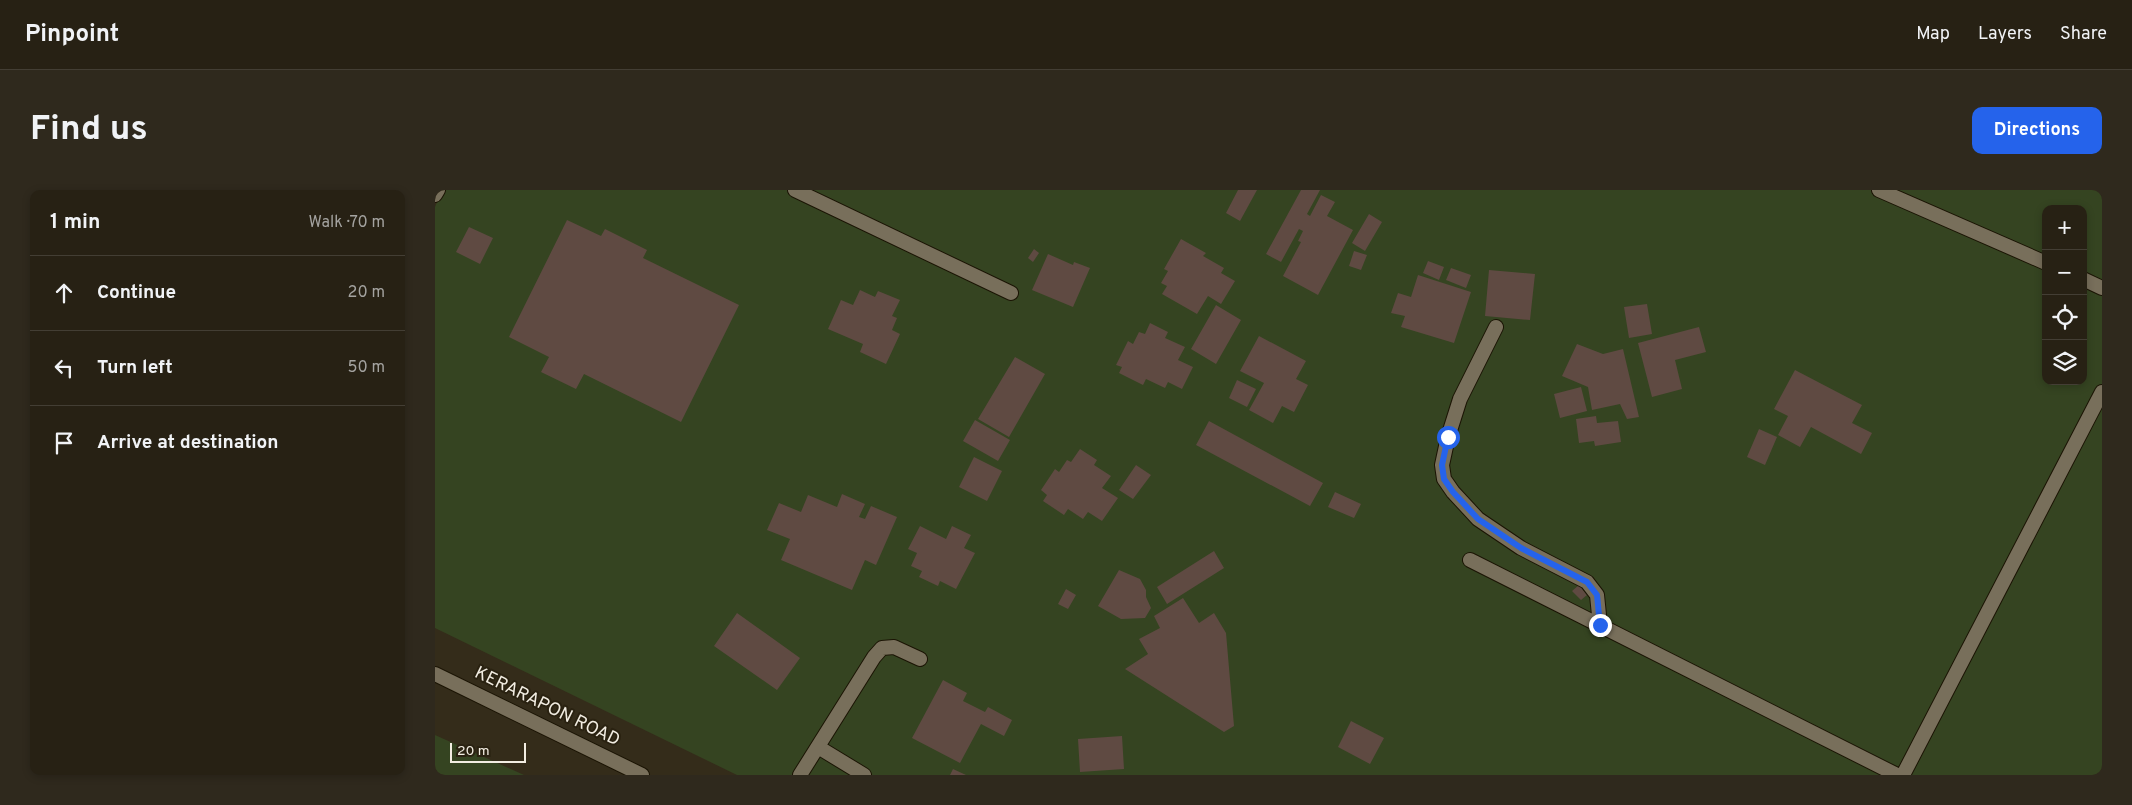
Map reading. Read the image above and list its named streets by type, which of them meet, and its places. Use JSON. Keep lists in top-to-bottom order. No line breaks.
{"streets":{"street":["KERARAPON ROAD"]},"scale_bar":"20 m","page":{"header":"Pinpoint","nav":["Map","Layers","Share"],"buttons":"Directions","title":"Find us","heading":["1 min","Walk · 70 m"],"map_buttons":["+","−"],"list":[["Continue","20 m"],["Turn left","50 m"],"Arrive at destination"],"scale":"20 m"}}
